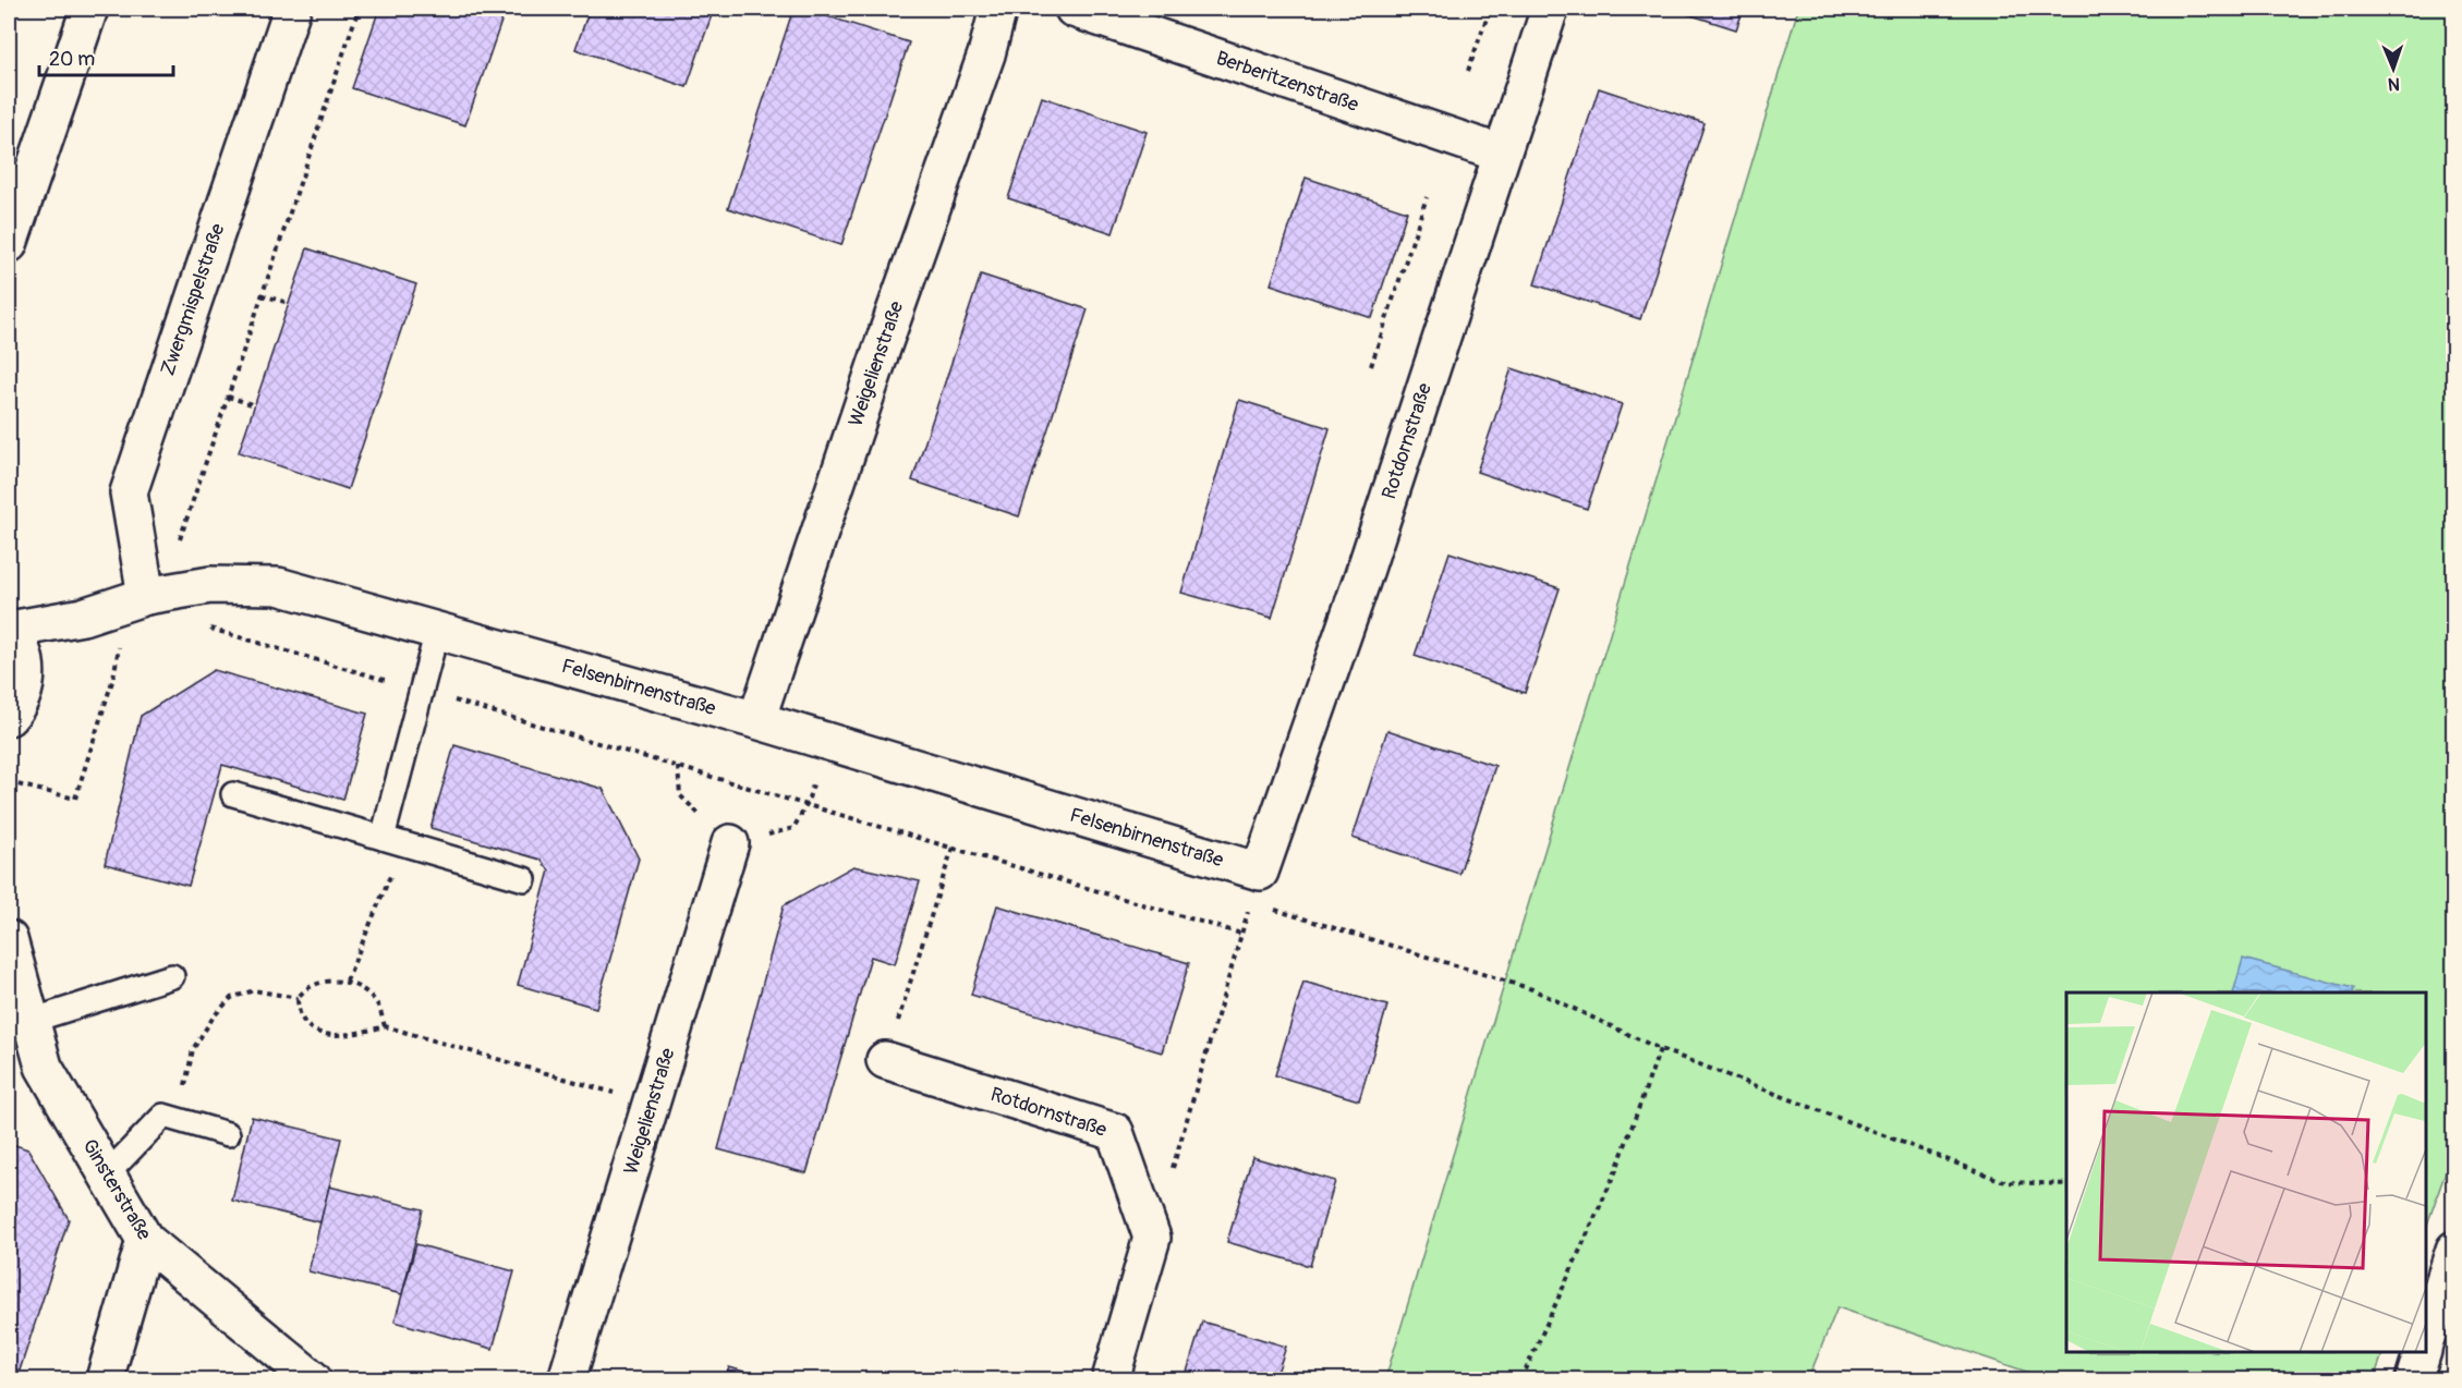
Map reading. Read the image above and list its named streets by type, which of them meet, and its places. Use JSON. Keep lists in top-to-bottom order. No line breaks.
{"streets":{"street":["Berberitzenstraße","Zwergmispelstraße","Weigelienstraße","Rotdornstraße","Felsenbirnenstraße","Ginsterstraße"]},"crossings":[["Berberitzenstraße","Rotdornstraße"],["Zwergmispelstraße","Felsenbirnenstraße"],["Weigelienstraße","Felsenbirnenstraße"],["Rotdornstraße","Felsenbirnenstraße"]],"scale_bar":"20 m","north":"bottom"}
